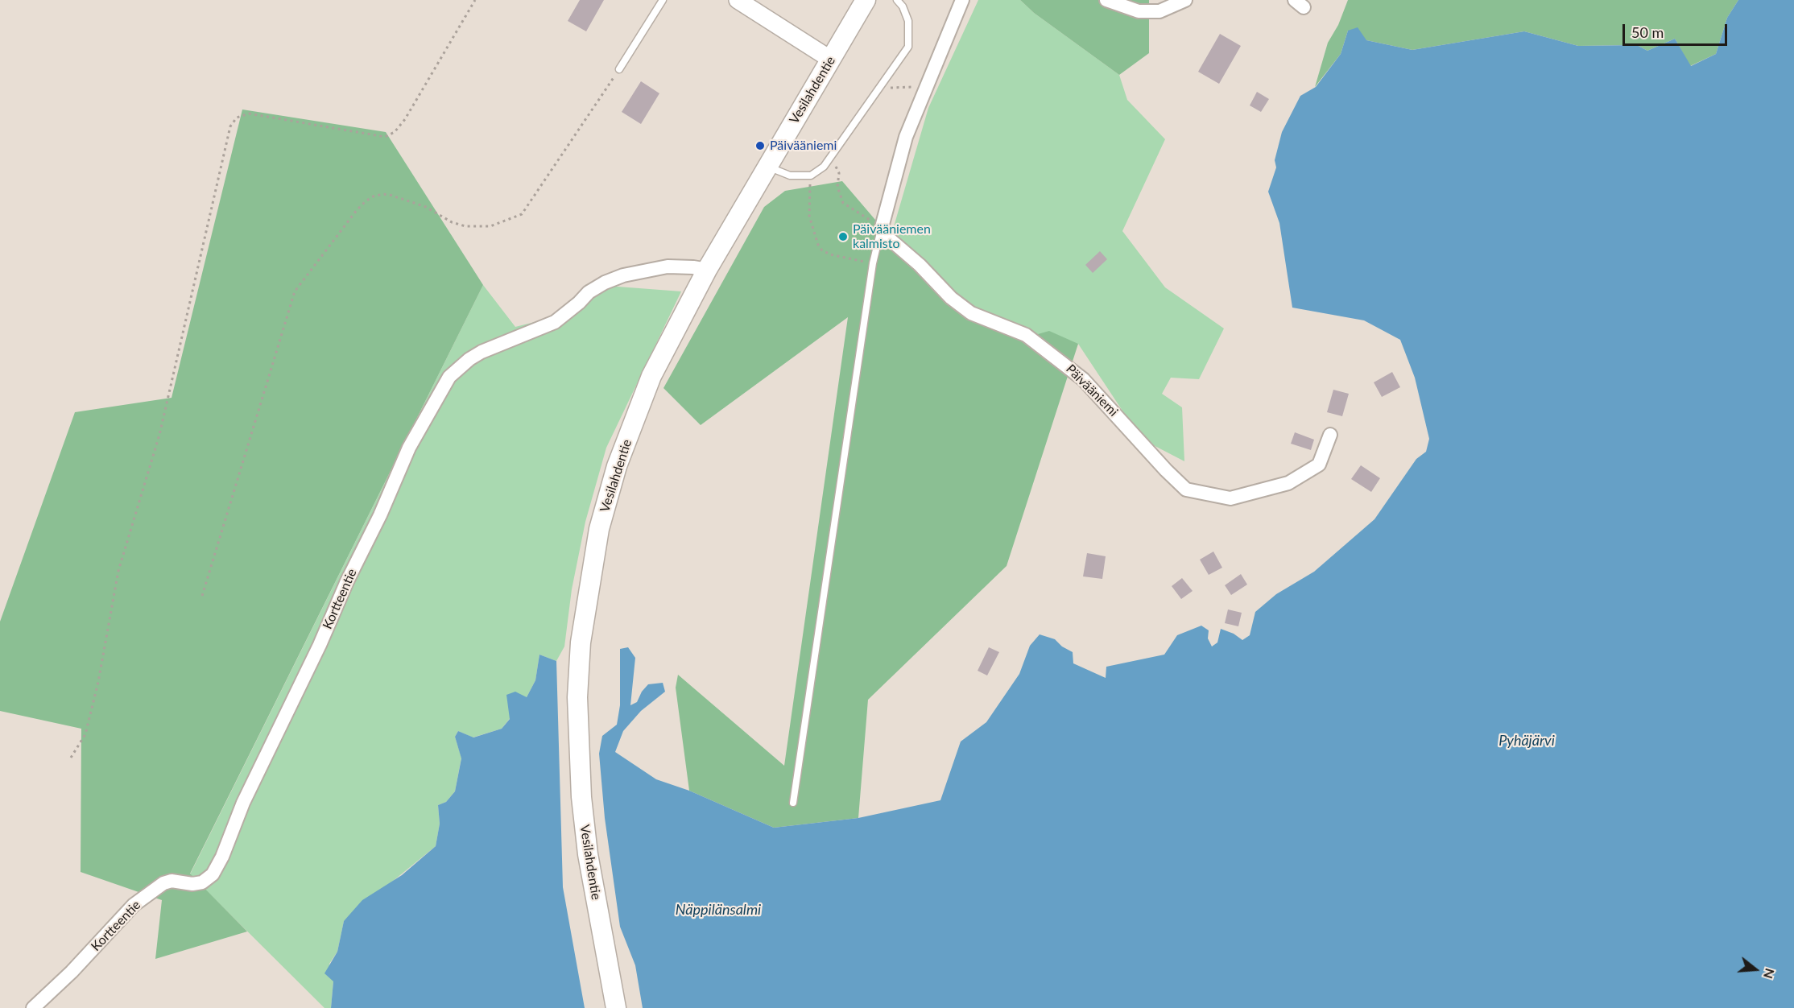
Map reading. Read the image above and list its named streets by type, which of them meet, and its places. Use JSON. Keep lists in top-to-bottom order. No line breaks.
{"streets":{"main road":["Vesilahdentie"],"street":["Päivääniemi","Kortteentie"]},"crossings":[["Vesilahdentie","Kortteentie"]],"water":["Pyhäjärvi","Näppilänsalmi"],"places":["Päivääniemi","Päivääniemen kalmisto"],"scale_bar":"50 m","north":"right"}
